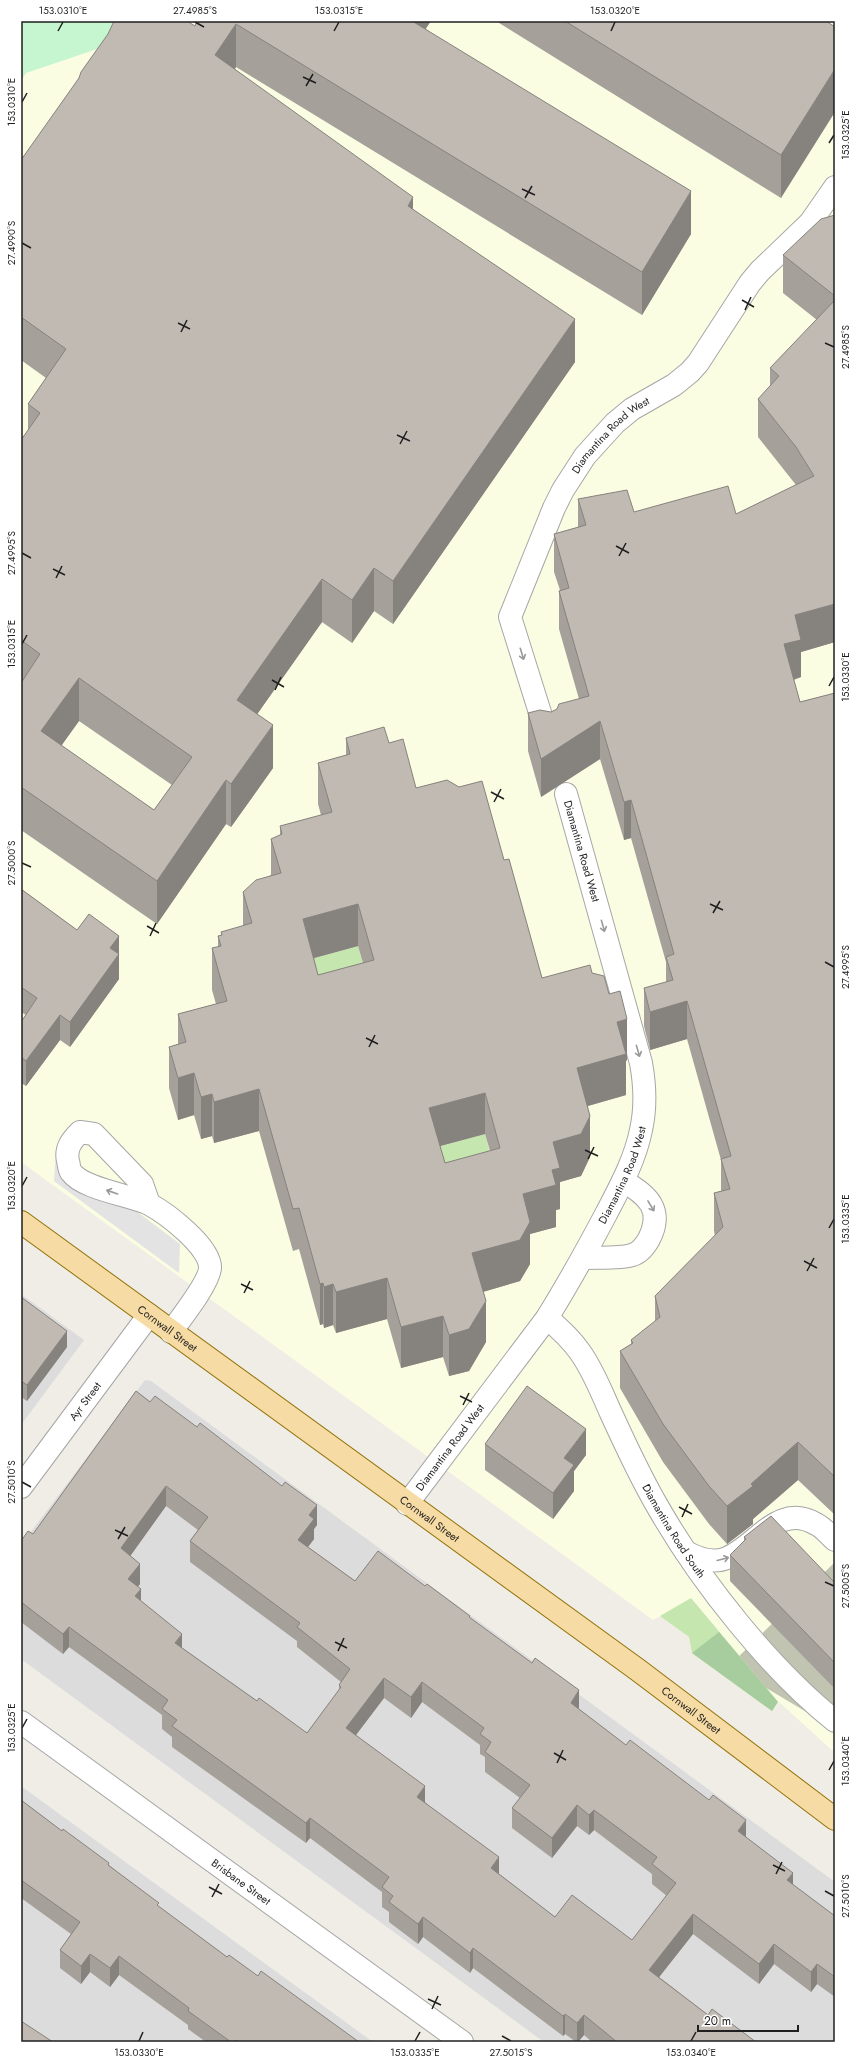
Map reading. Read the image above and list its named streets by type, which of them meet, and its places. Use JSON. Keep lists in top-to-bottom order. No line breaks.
{"streets":{"main road":["Cornwall Street"],"street":["Diamantina Road West","Ayr Street","Diamantina Road South","Brisbane Street"]},"crossings":[["Diamantina Road West","Cornwall Street"],["Diamantina Road West","Diamantina Road South"],["Cornwall Street","Ayr Street"]],"one_way":["Diamantina Road West"],"scale_bar":"20 m","coordinates":["153.0310°E","27.4985°S","153.0315°E","153.0320°E","153.0325°E","27.4990°S","27.4995°S","153.0330°E","27.5000°S","153.0335°E","27.5010°S","27.5005°S","153.0340°E","27.5015°S"]}
